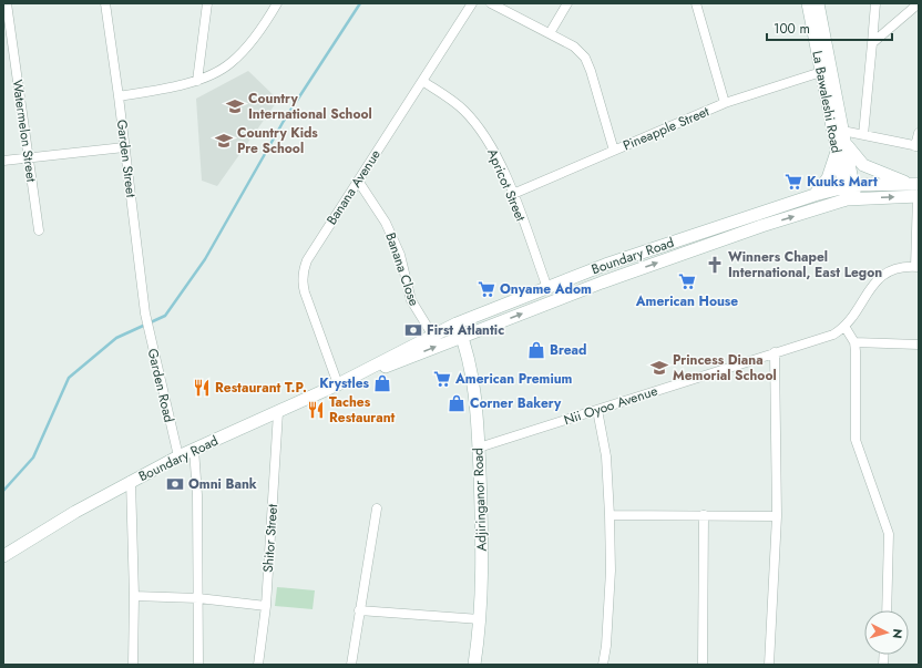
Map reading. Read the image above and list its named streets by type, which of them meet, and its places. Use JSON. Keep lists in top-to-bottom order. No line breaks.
{"streets":{"main road":["La Bawaleshi Road","Boundary Road","Adjiringanor Road"],"street":["Pineapple Street","Watermelon Street","Garden Street","Apricot Street","Banana Avenue","Banana Close","Garden Road","Nii Oyoo Avenue","Shitor Street"]},"crossings":[["La Bawaleshi Road","Pineapple Street"],["La Bawaleshi Road","Boundary Road"],["Pineapple Street","Apricot Street"],["Garden Street","Garden Road"],["Apricot Street","Banana Avenue"],["Apricot Street","Boundary Road"],["Banana Avenue","Boundary Road"],["Banana Avenue","Banana Close"],["Boundary Road","Banana Close"],["Boundary Road","Garden Road"],["Boundary Road","Adjiringanor Road"],["Boundary Road","Shitor Street"],["Nii Oyoo Avenue","Adjiringanor Road"]],"places":{"school or university":["Country International School","Country Kids Pre School","Princess Diana Memorial School"],"supermarket":["Kuuks Mart","American House","Onyame Adom","American Premium"],"church":["Winners Chapel International, East Legon"],"bank":["First Atlantic","Omni Bank"],"shop":["Bread","Krystles","Corner Bakery"],"restaurant":["Restaurant T.P.","Taches Restaurant"]},"scale_bar":"100 m","north":"right"}
